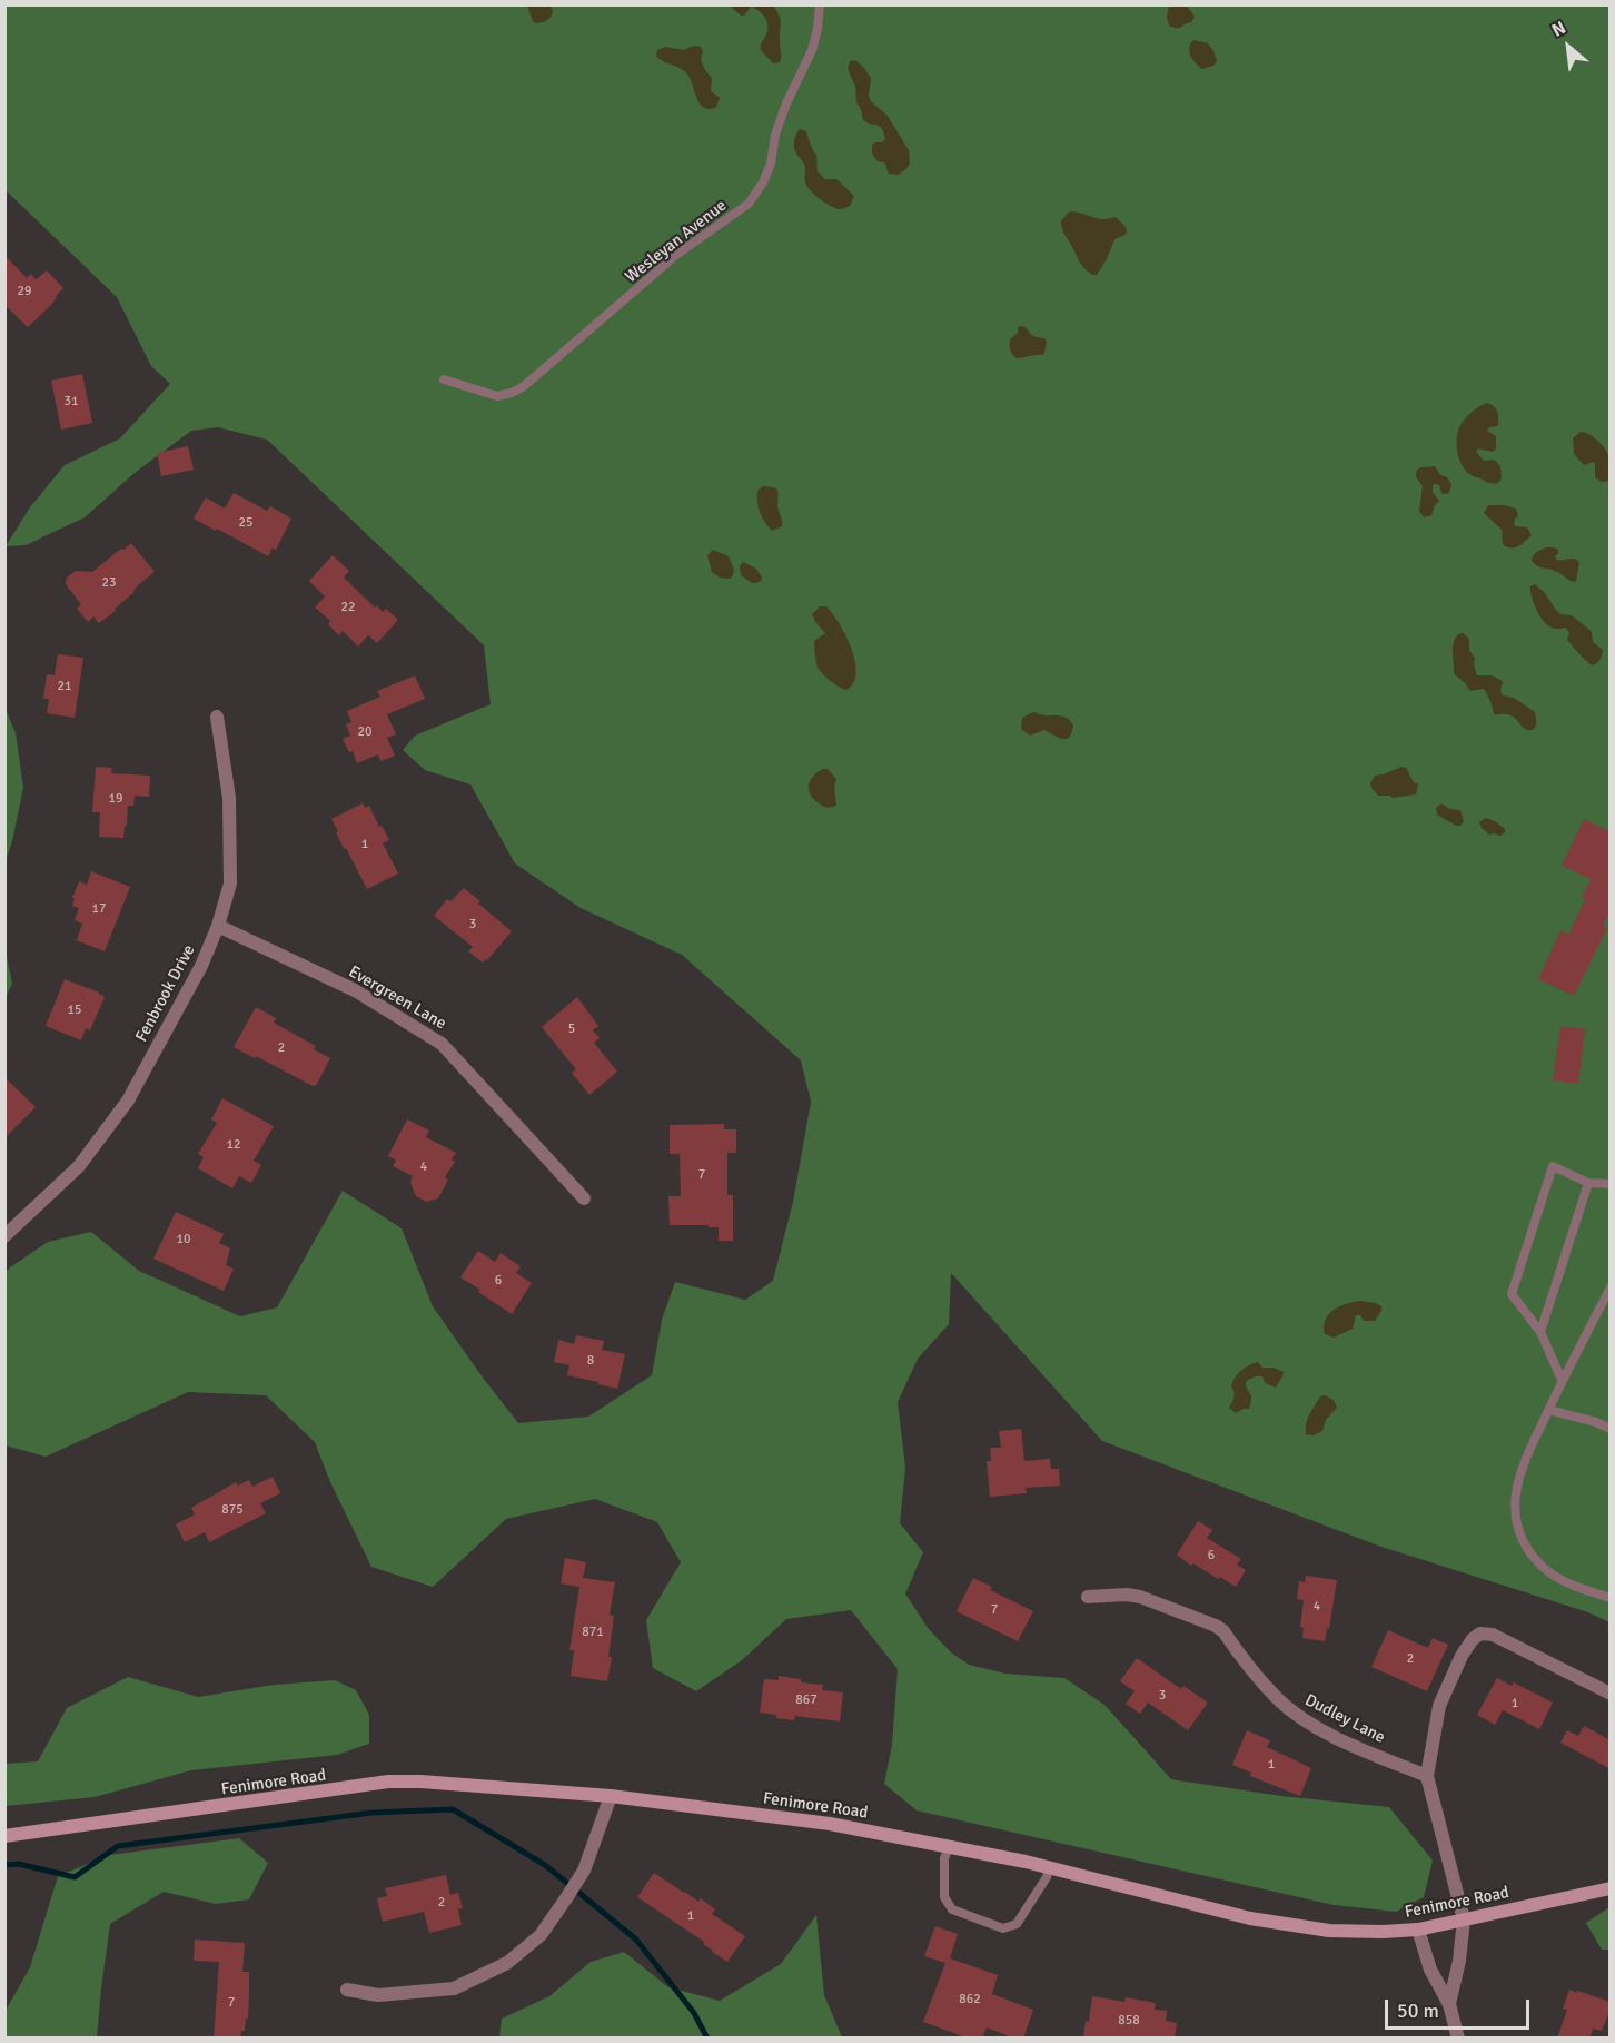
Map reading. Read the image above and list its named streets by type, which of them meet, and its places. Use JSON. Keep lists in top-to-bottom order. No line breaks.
{"streets":{"street":["Fenbrook Drive","Evergreen Lane","Dudley Lane","Fenimore Road"],"lane":["Wesleyan Avenue"]},"crossings":[["Fenbrook Drive","Evergreen Lane"]],"house_numbers":["29","31","25","23","22","21","20","19","1","17","3","15","5","2","12","4","7","10","6","8","875","6","4","7","871","2","3","867","1","1","2","1","862","7","858"],"scale_bar":"50 m","north":"top left"}
